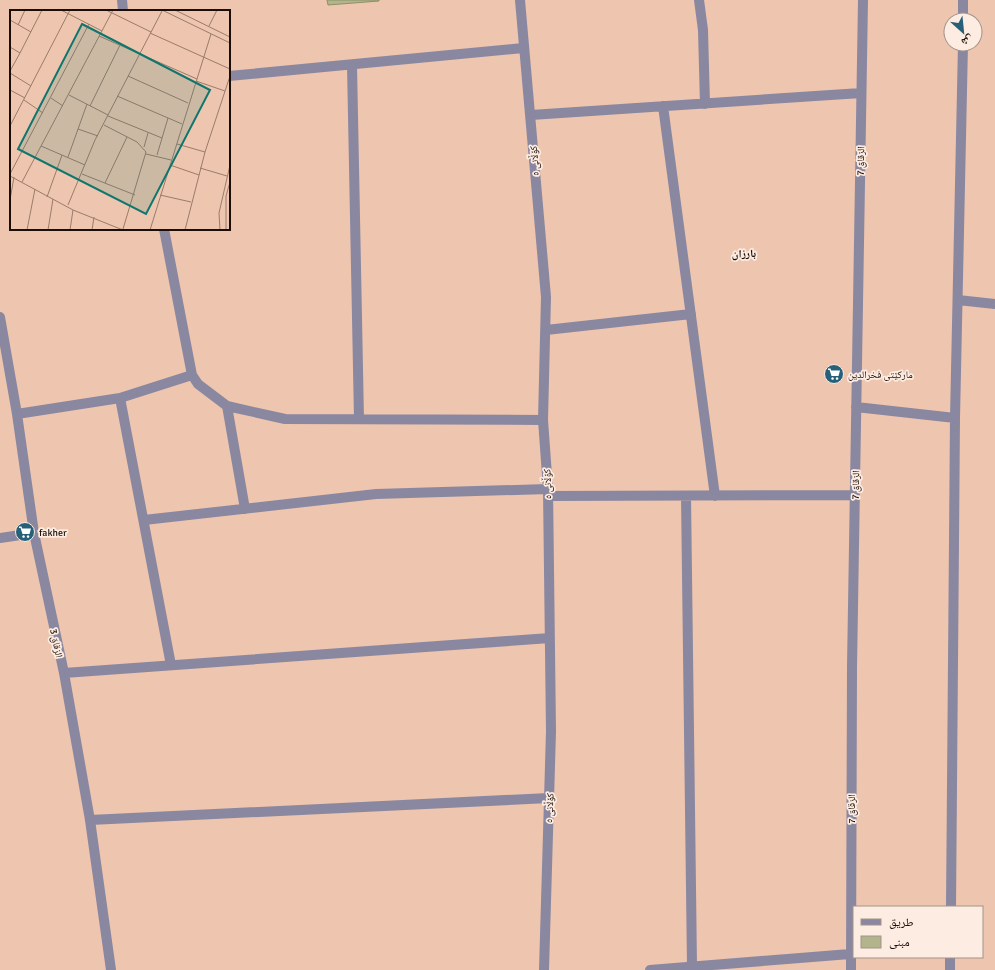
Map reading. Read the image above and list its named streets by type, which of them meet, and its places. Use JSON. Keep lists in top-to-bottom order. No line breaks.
{"streets":{"street":["کۆڵانی ٥","الزقاق 7","الزقاق 3"]},"districts":["بارزان"],"places":{"supermarket":["مارکێتی فخرالدین","fakher"]},"legend":["طريق","مبنى"],"north":"bottom right"}
